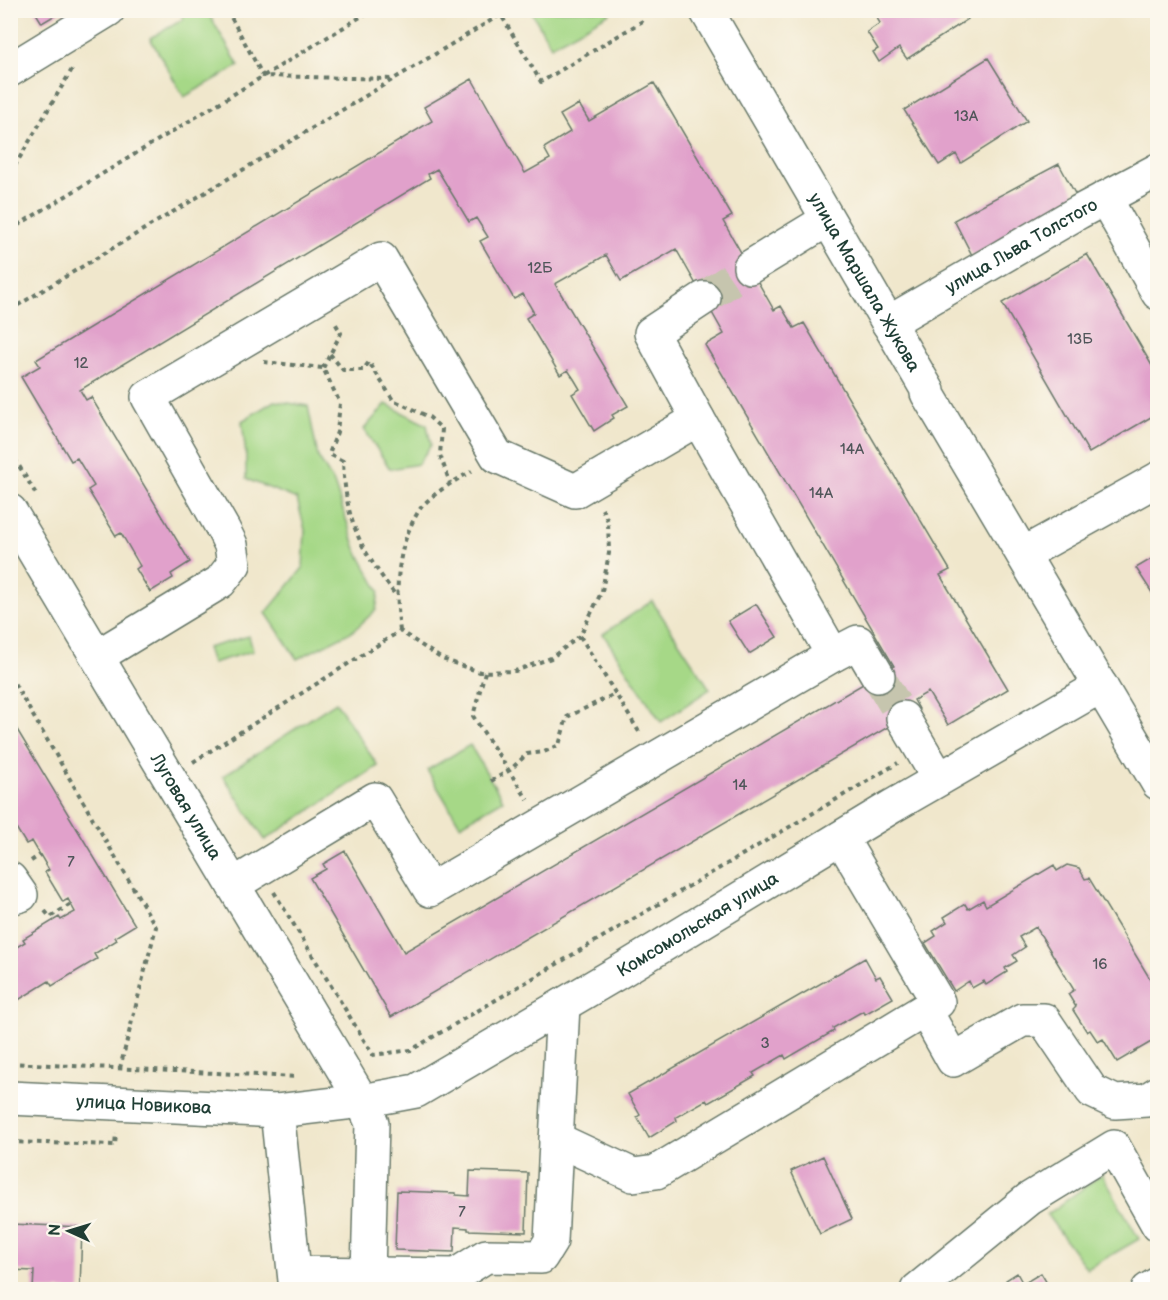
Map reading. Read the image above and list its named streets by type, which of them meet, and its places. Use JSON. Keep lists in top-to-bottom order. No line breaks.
{"streets":{"street":["улица Льва Толстого","улица Маршала Жукова","Луговая улица","Комсомольская улица","улица Новикова"]},"crossings":[["улица Льва Толстого","улица Маршала Жукова"],["улица Маршала Жукова","Комсомольская улица"],["Луговая улица","Комсомольская улица"],["Комсомольская улица","улица Новикова"]],"house_numbers":["13А","12Б","13Б","12","14А","14А","14","7","16","3","7"],"north":"left"}
